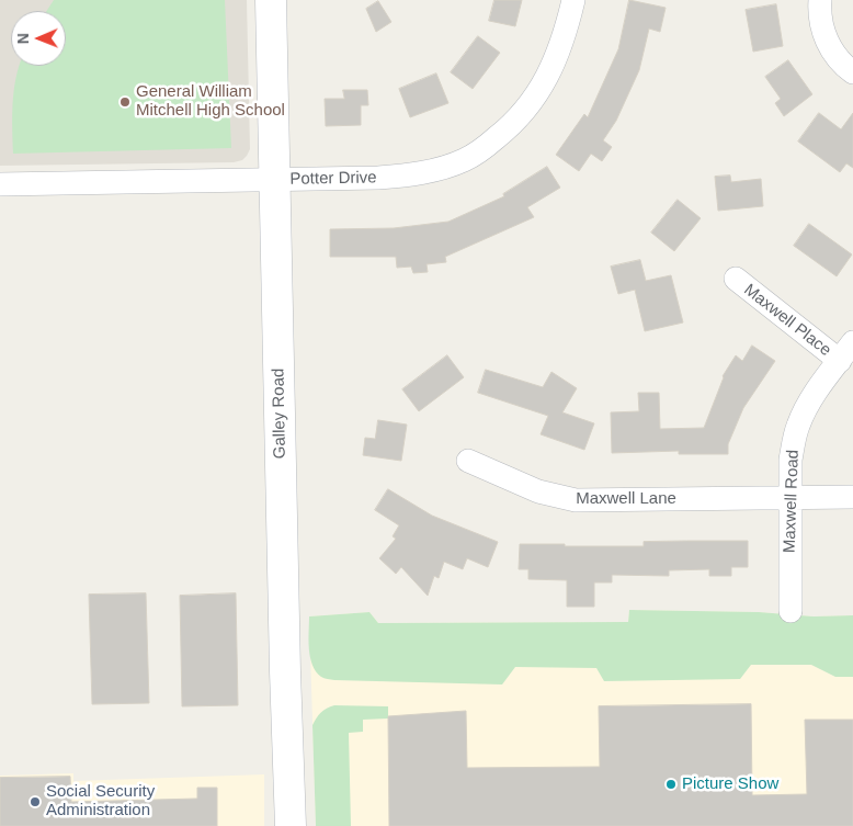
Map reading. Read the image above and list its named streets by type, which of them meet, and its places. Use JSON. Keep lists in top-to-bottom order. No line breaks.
{"streets":{"main road":["Galley Road"],"street":["Potter Drive","Maxwell Place","Maxwell Lane","Maxwell Road"]},"crossings":[["Potter Drive","Galley Road"],["Maxwell Place","Maxwell Road"],["Maxwell Lane","Maxwell Road"]],"places":["General William Mitchell High School","Picture Show","Social Security Administration"],"north":"left"}
